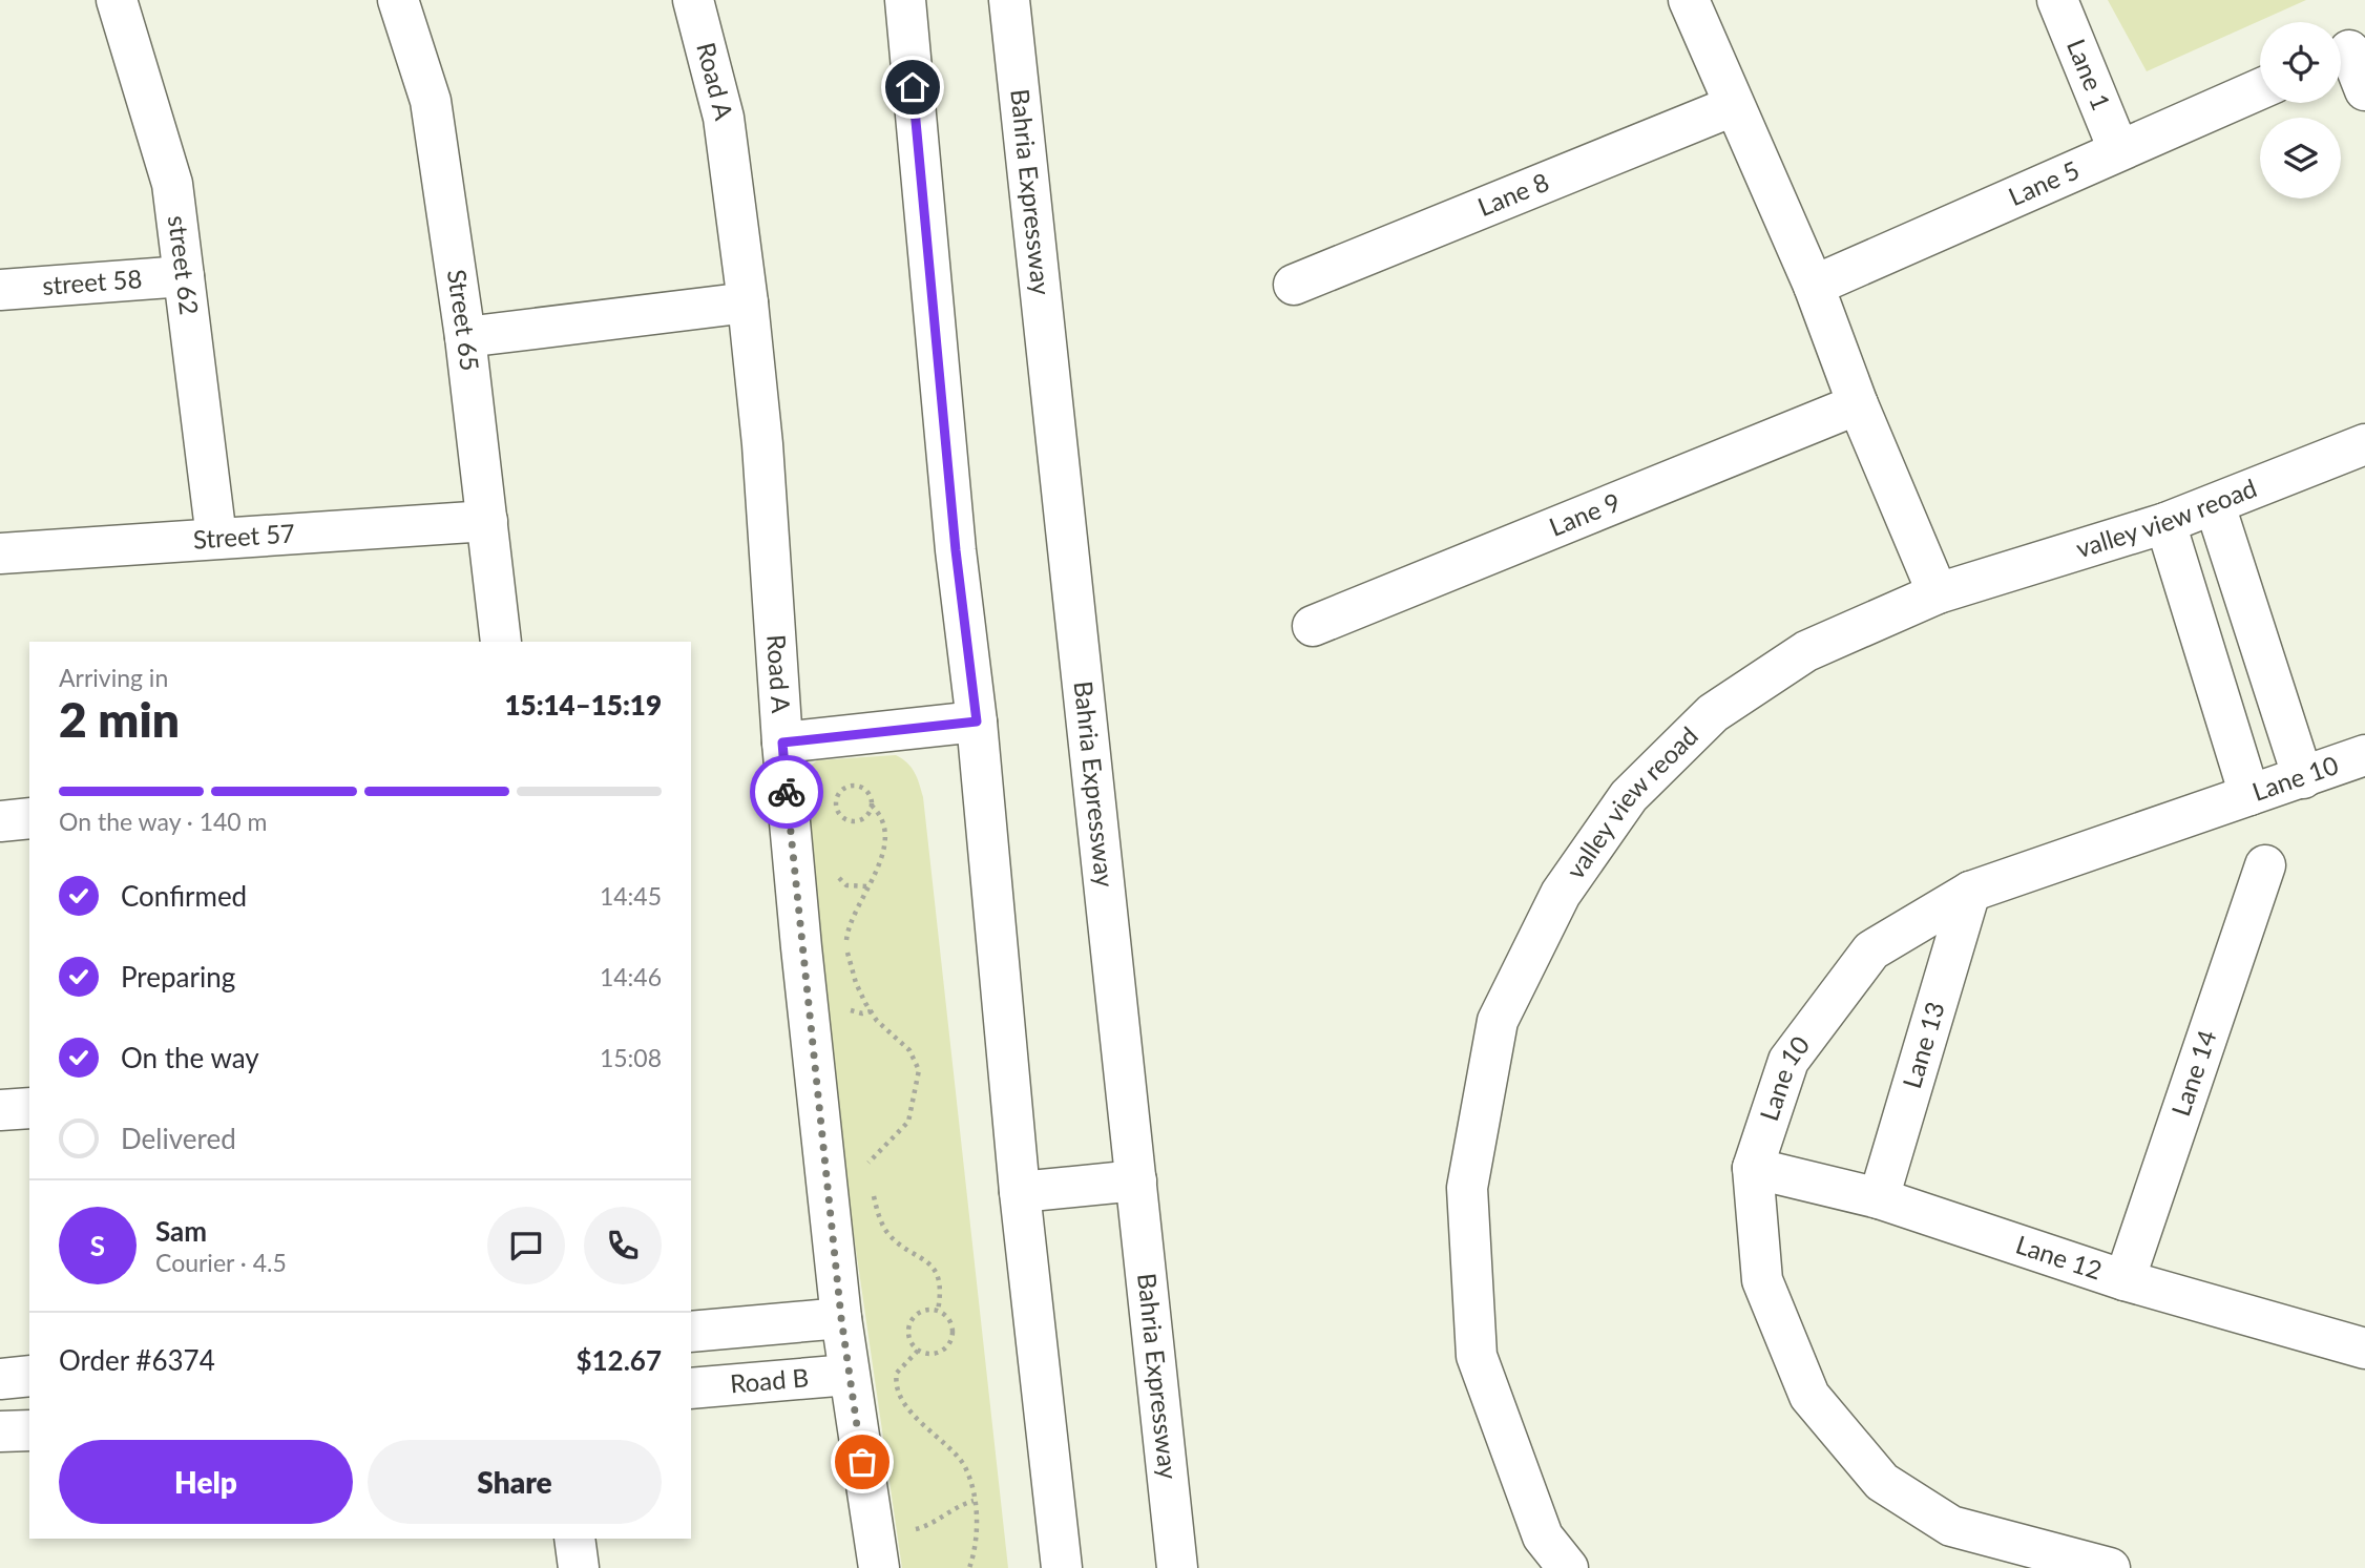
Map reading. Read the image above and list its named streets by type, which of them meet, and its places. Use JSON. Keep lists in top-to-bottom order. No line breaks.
{"streets":{"street":["Lane 1","Road A","Lane 5","Bahria Expressway","Lane 8","street 62","street 58","Street 65","Lane 9","valley view reoad","Street 57","Lane 10","Lane 13","Lane 14","Lane 12","Road B"]},"crossings":[["Lane 1","Lane 5"],["Road A","Road B"],["street 62","street 58"],["street 62","Street 57"],["Street 65","Street 57"],["Lane 10","Lane 13"],["Lane 10","Lane 12"],["Lane 13","Lane 12"],["Lane 14","Lane 12"]],"page":{"heading":["2 min","Arriving in","15:14–15:19"],"panel":["Sam","Courier · 4.5","Order #6374","$12.67"],"bar":"On the way · 140 m","list":[["Confirmed","14:45"],["Preparing","14:46"],["On the way","15:08"],"Delivered"],"round":"S","buttons":["Help","Share"]}}
